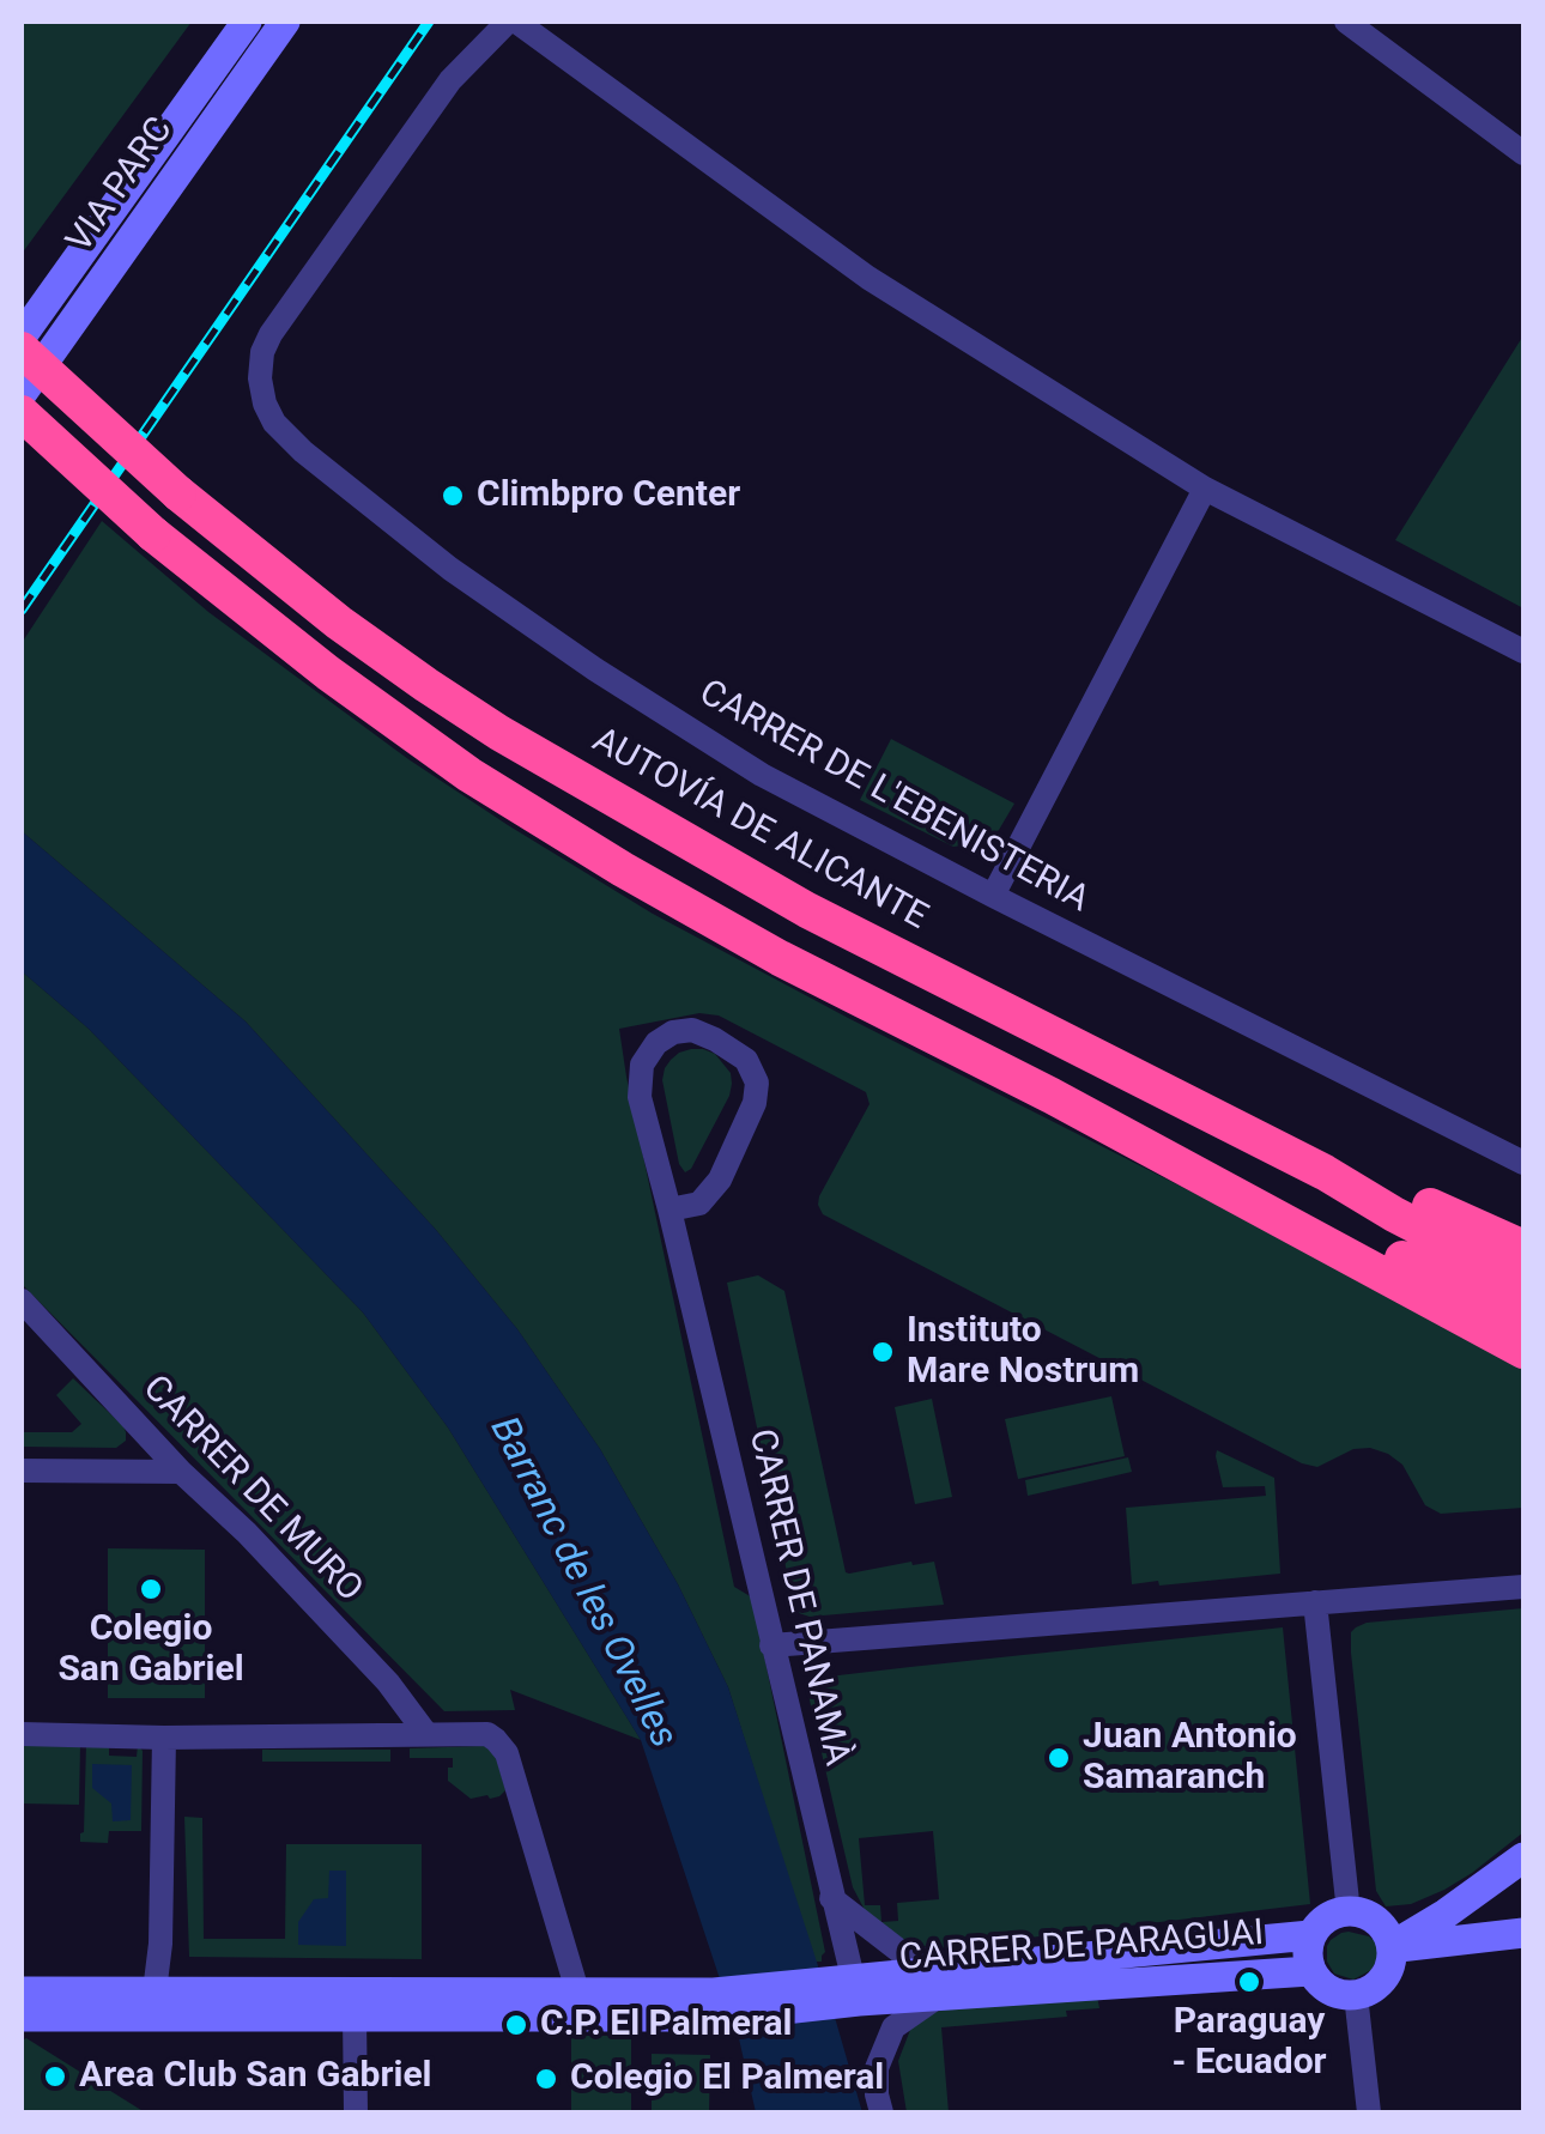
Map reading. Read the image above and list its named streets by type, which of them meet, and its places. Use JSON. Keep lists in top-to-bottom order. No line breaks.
{"streets":{"highway":["AUTOVÍA DE ALICANTE"],"street":["VIA PARC","CARRER DE L'EBENISTERIA","CARRER DE MURO","CARRER DE PANAMÀ","CARRER DE PARAGUAI"]},"crossings":[["CARRER DE PANAMÀ","CARRER DE PARAGUAI"]],"water":["Barranc de les Ovelles"],"places":["Climbpro Center","Instituto Mare Nostrum","Colegio San Gabriel","Juan Antonio Samaranch","Paraguay - Ecuador","C.P. El Palmeral","Area Club San Gabriel","Colegio El Palmeral"]}
